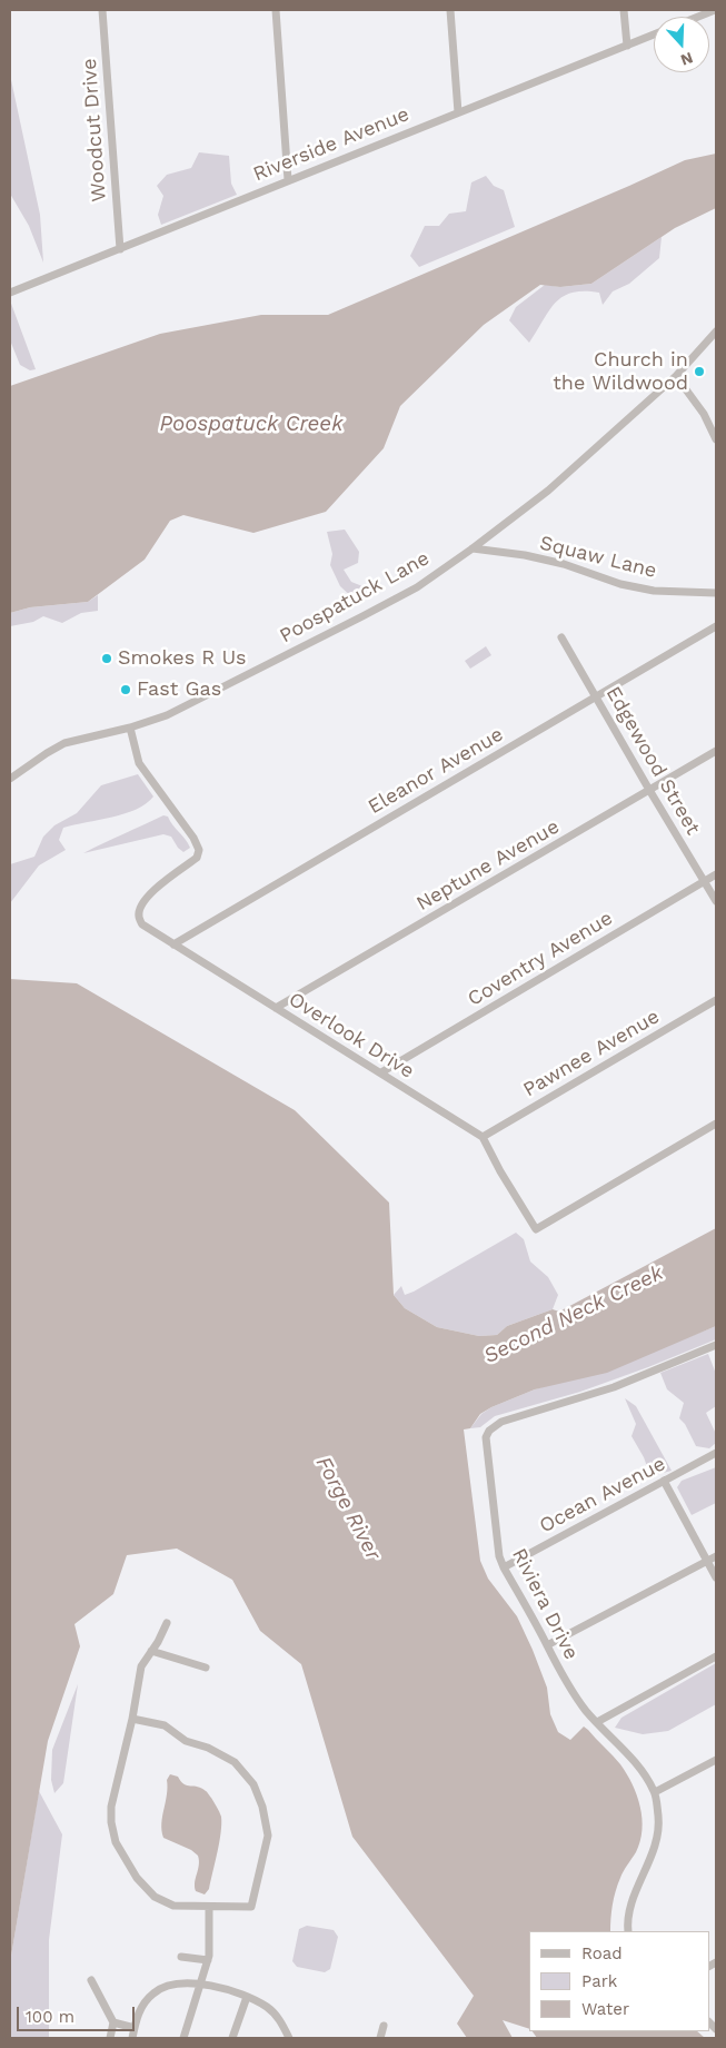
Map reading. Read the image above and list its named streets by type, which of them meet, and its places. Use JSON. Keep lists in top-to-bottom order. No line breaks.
{"streets":{"street":["Woodcut Drive","Riverside Avenue","Squaw Lane","Poospatuck Lane","Edgewood Street","Eleanor Avenue","Neptune Avenue","Coventry Avenue","Overlook Drive","Pawnee Avenue","Ocean Avenue","Riviera Drive"]},"crossings":[["Woodcut Drive","Riverside Avenue"],["Squaw Lane","Poospatuck Lane"],["Poospatuck Lane","Overlook Drive"],["Edgewood Street","Eleanor Avenue"],["Edgewood Street","Neptune Avenue"],["Edgewood Street","Coventry Avenue"],["Eleanor Avenue","Overlook Drive"],["Neptune Avenue","Overlook Drive"],["Coventry Avenue","Overlook Drive"],["Overlook Drive","Pawnee Avenue"],["Ocean Avenue","Riviera Drive"]],"water":["Poospatuck Creek","Second Neck Creek","Forge River"],"places":["Church in the Wildwood","Smokes R Us","Fast Gas"],"legend":["Road","Park","Water"],"scale_bar":"100 m","north":"bottom"}
